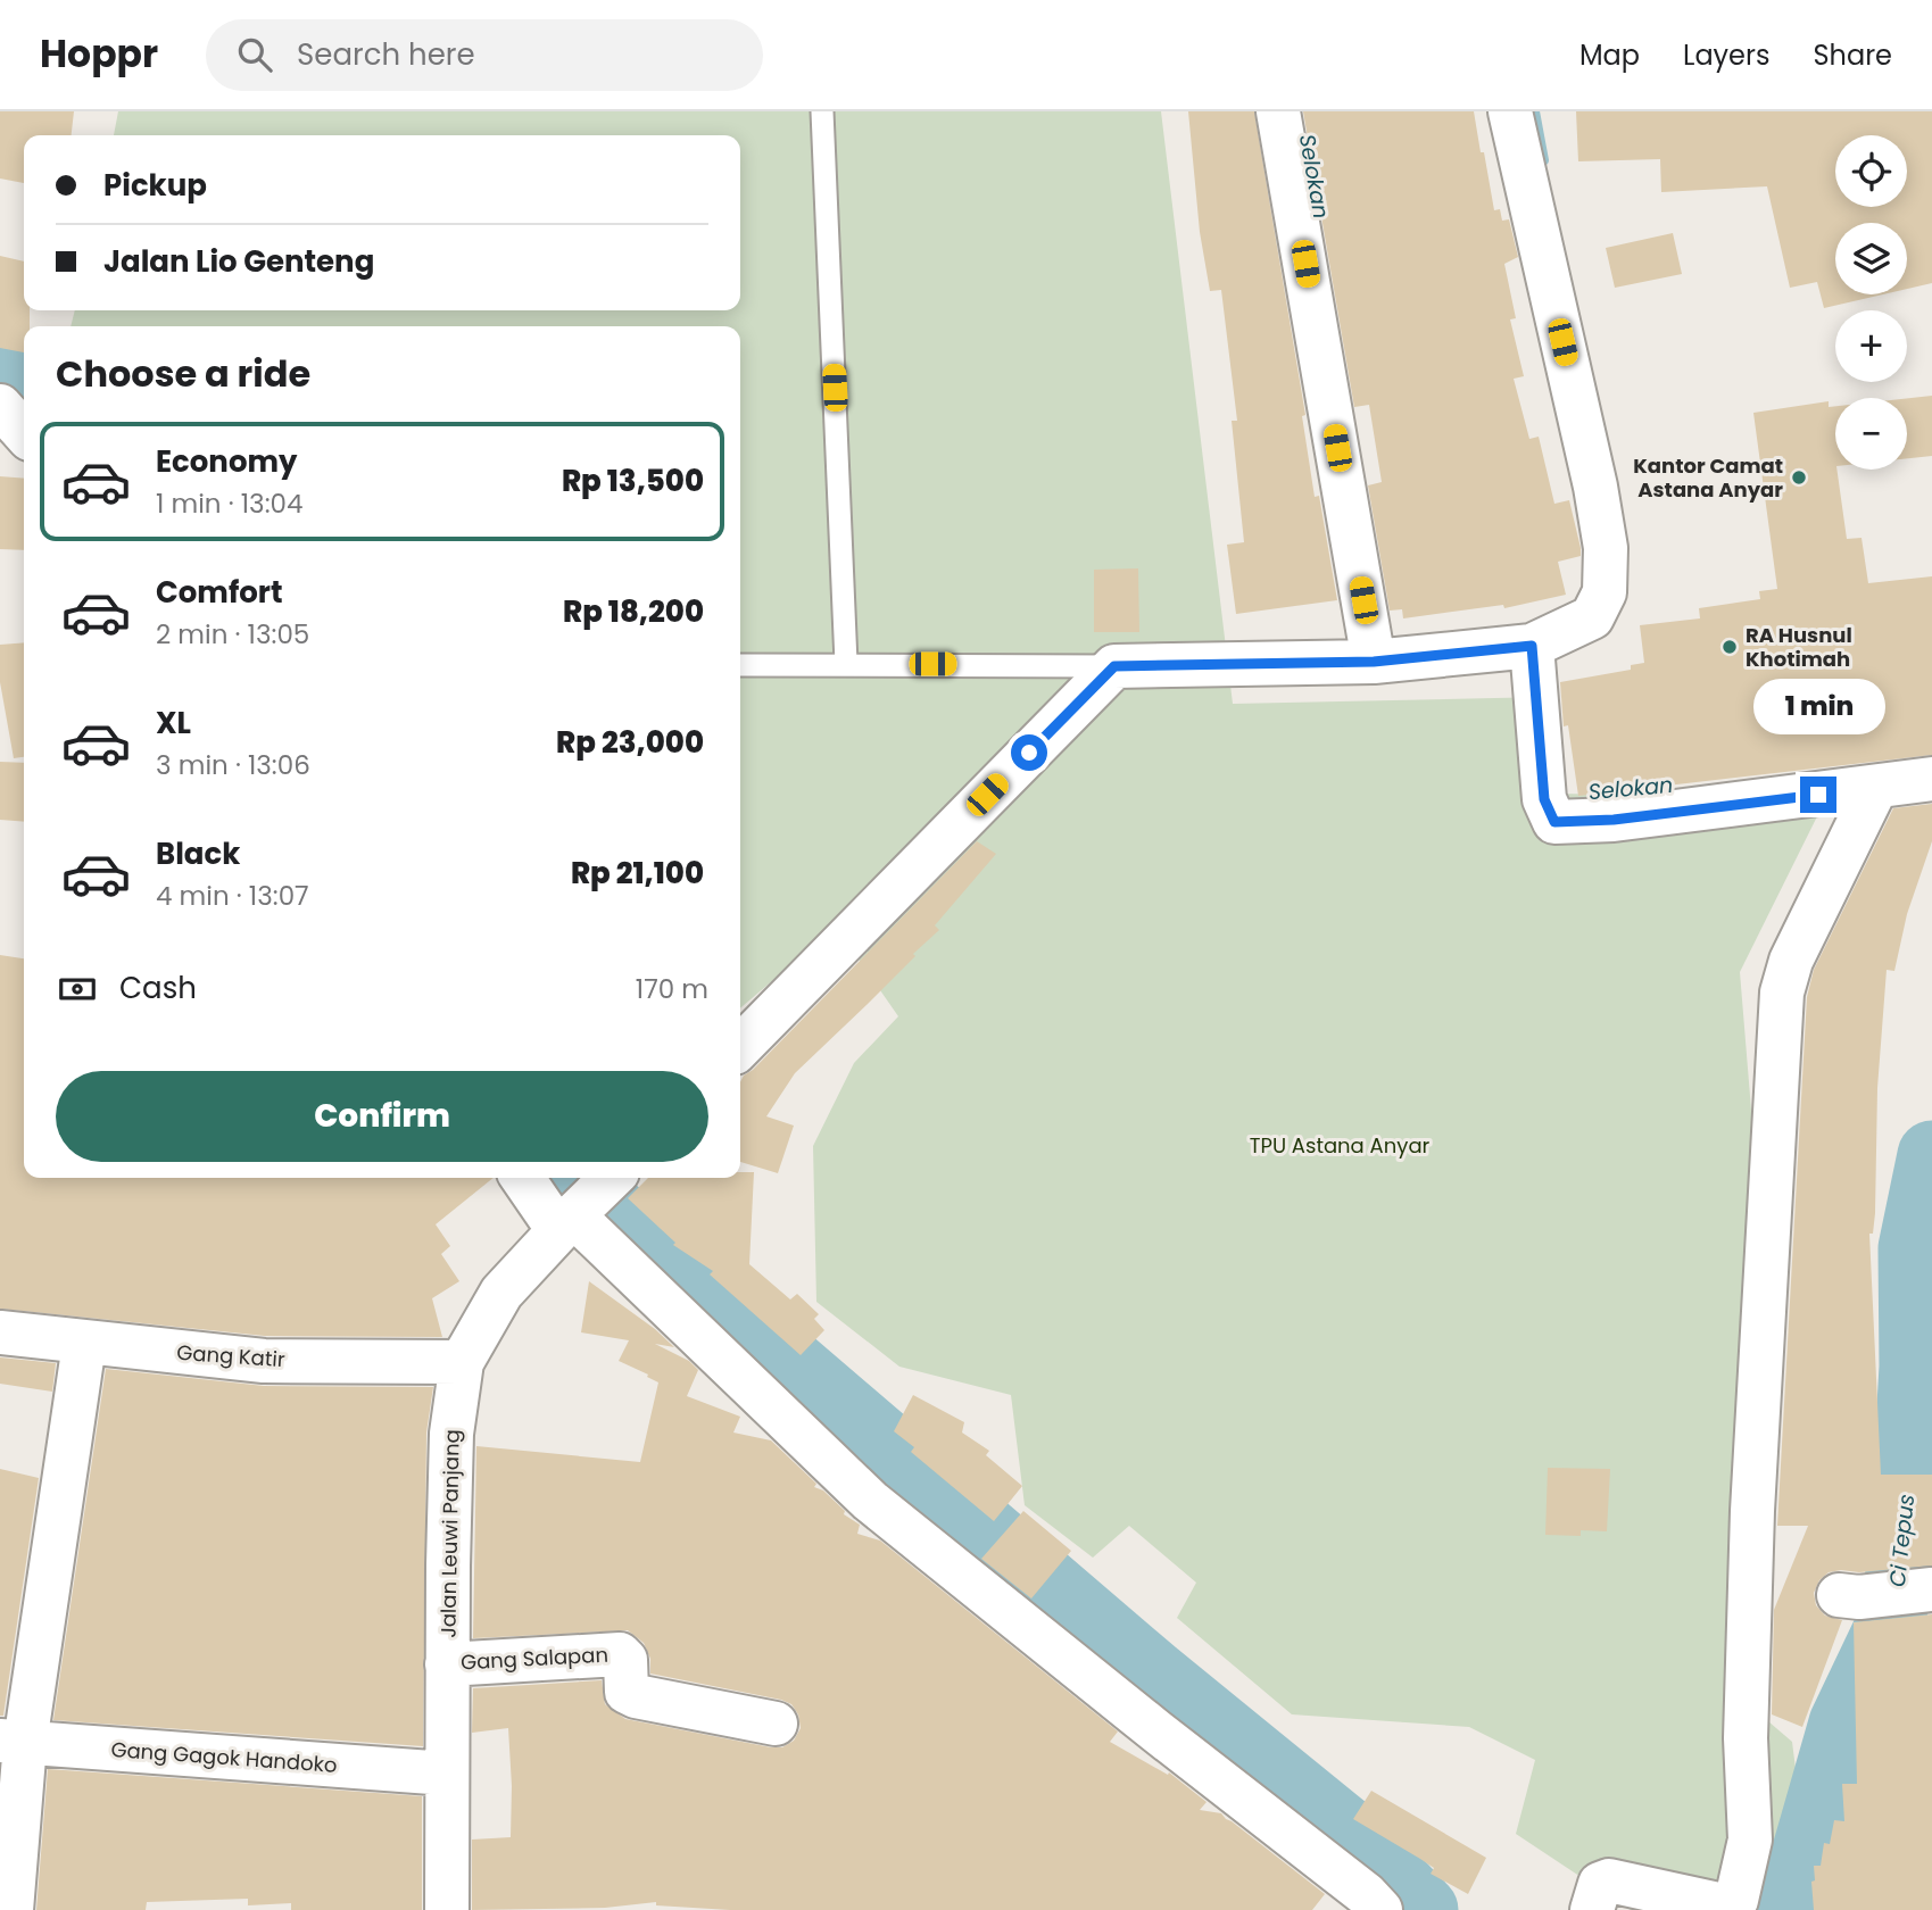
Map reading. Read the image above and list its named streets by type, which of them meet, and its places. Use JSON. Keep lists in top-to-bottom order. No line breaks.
{"streets":{"street":["Gang Katir","Jalan Leuwi Panjang","Gang Salapan","Gang Gagok Handoko"]},"crossings":[["Gang Katir","Jalan Leuwi Panjang"],["Jalan Leuwi Panjang","Gang Salapan"],["Jalan Leuwi Panjang","Gang Gagok Handoko"]],"water":["Selokan","Ci Tepus"],"parks":["TPU Astana Anyar"],"places":["Kantor Camat Astana Anyar","RA Husnul Khotimah"],"page":{"header":"Hoppr","search":"Search here","nav":["Map","Layers","Share"],"map_buttons":["+","−"],"banner":["Pickup","Jalan Lio Genteng"],"heading":"Choose a ride","list":[{"name":"Economy","note":"1 min · 13:04","value":"Rp 13,500"},{"name":"Comfort","note":"2 min · 13:05","value":"Rp 18,200"},{"name":"XL","note":"3 min · 13:06","value":"Rp 23,000"},{"name":"Black","note":"4 min · 13:07","value":"Rp 21,100"}],"bubble":"1 min","pay":["Cash","170 m"],"buttons":"Confirm"}}
